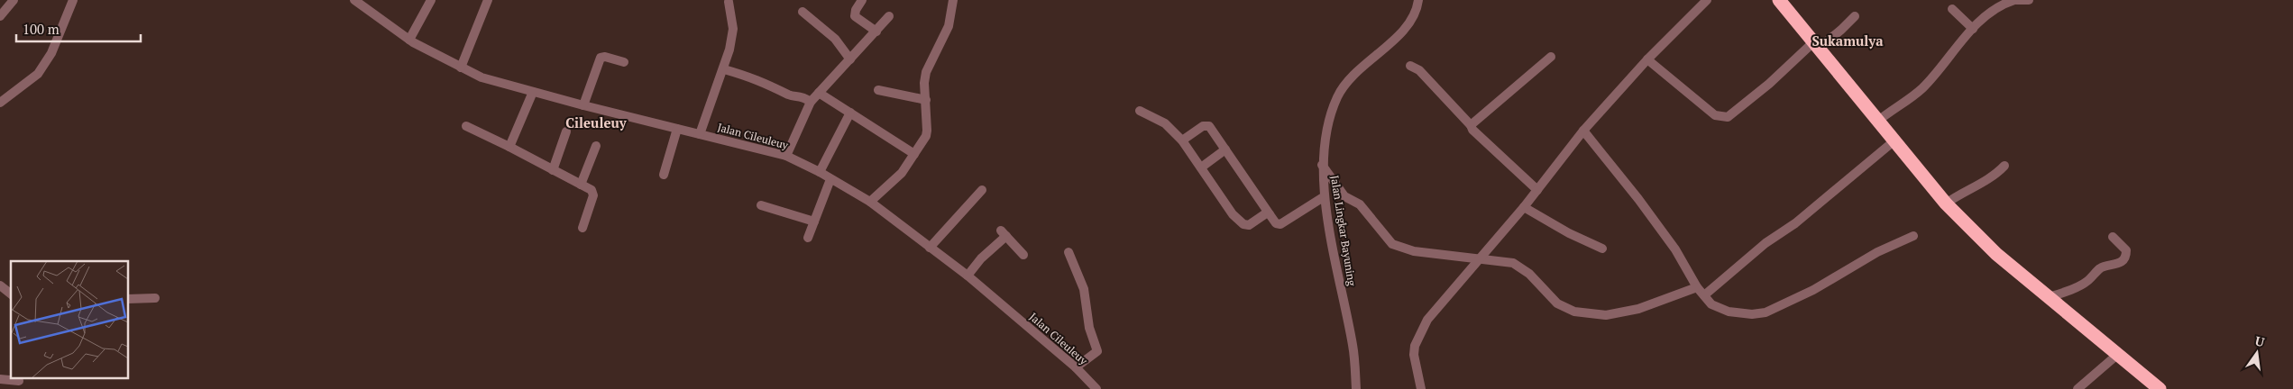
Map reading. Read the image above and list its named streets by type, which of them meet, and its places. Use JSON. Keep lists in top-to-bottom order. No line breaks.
{"streets":{"street":["Jalan Cileuleuy","Jalan Lingkar Bayuning"]},"districts":["Sukamulya","Cileuleuy"],"scale_bar":"100 m","north":"top"}
